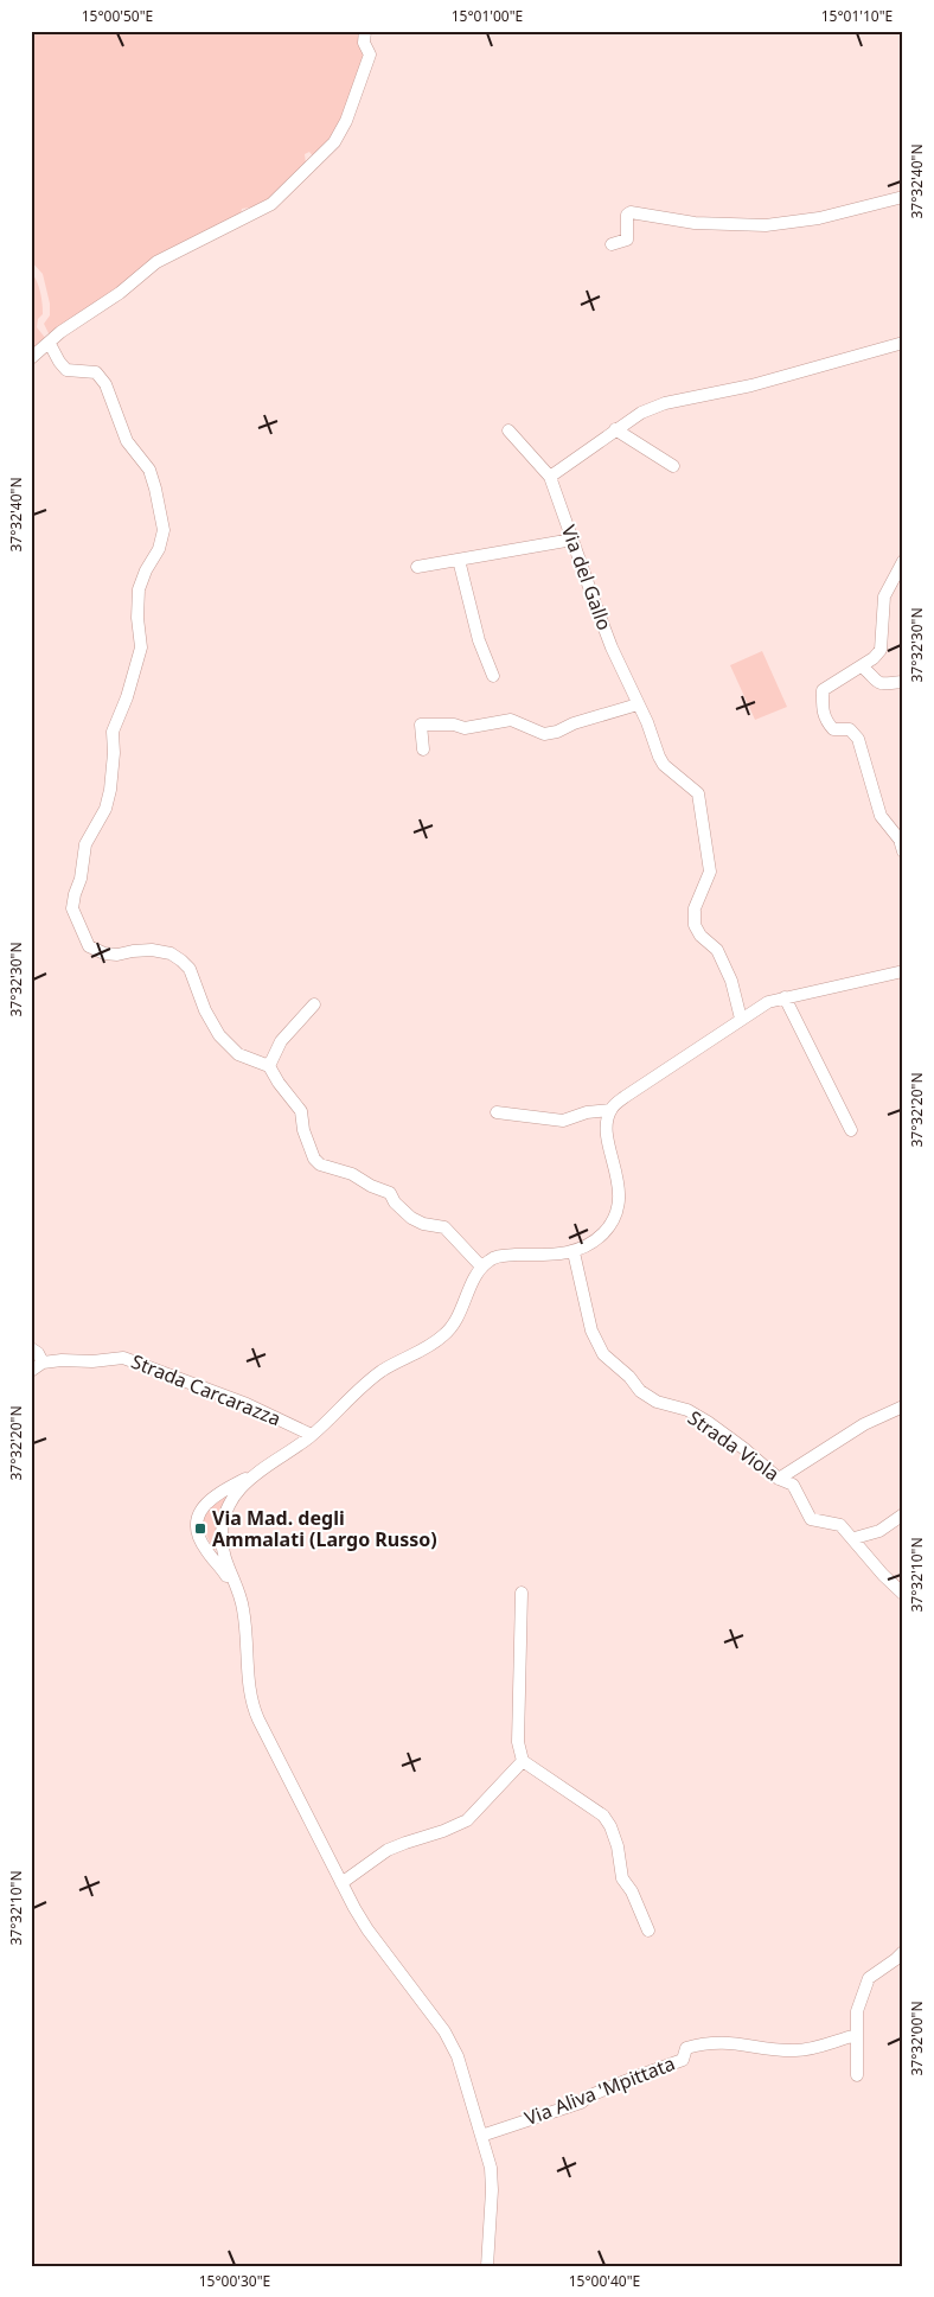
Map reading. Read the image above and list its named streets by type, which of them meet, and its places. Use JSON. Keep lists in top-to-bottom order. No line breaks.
{"streets":{"street":["Via del Gallo","Strada Carcarazza","Strada Viola","Via Aliva 'Mpittata"]},"places":{"transit":["Via Mad. degli Ammalati (Largo Russo)"]},"coordinates":["15°00'50\"E","15°01'00\"E","15°01'10\"E","37°32'40\"N","37°32'30\"N","37°32'20\"N","37°32'10\"N","37°32'00\"N","15°00'30\"E","15°00'40\"E"]}
